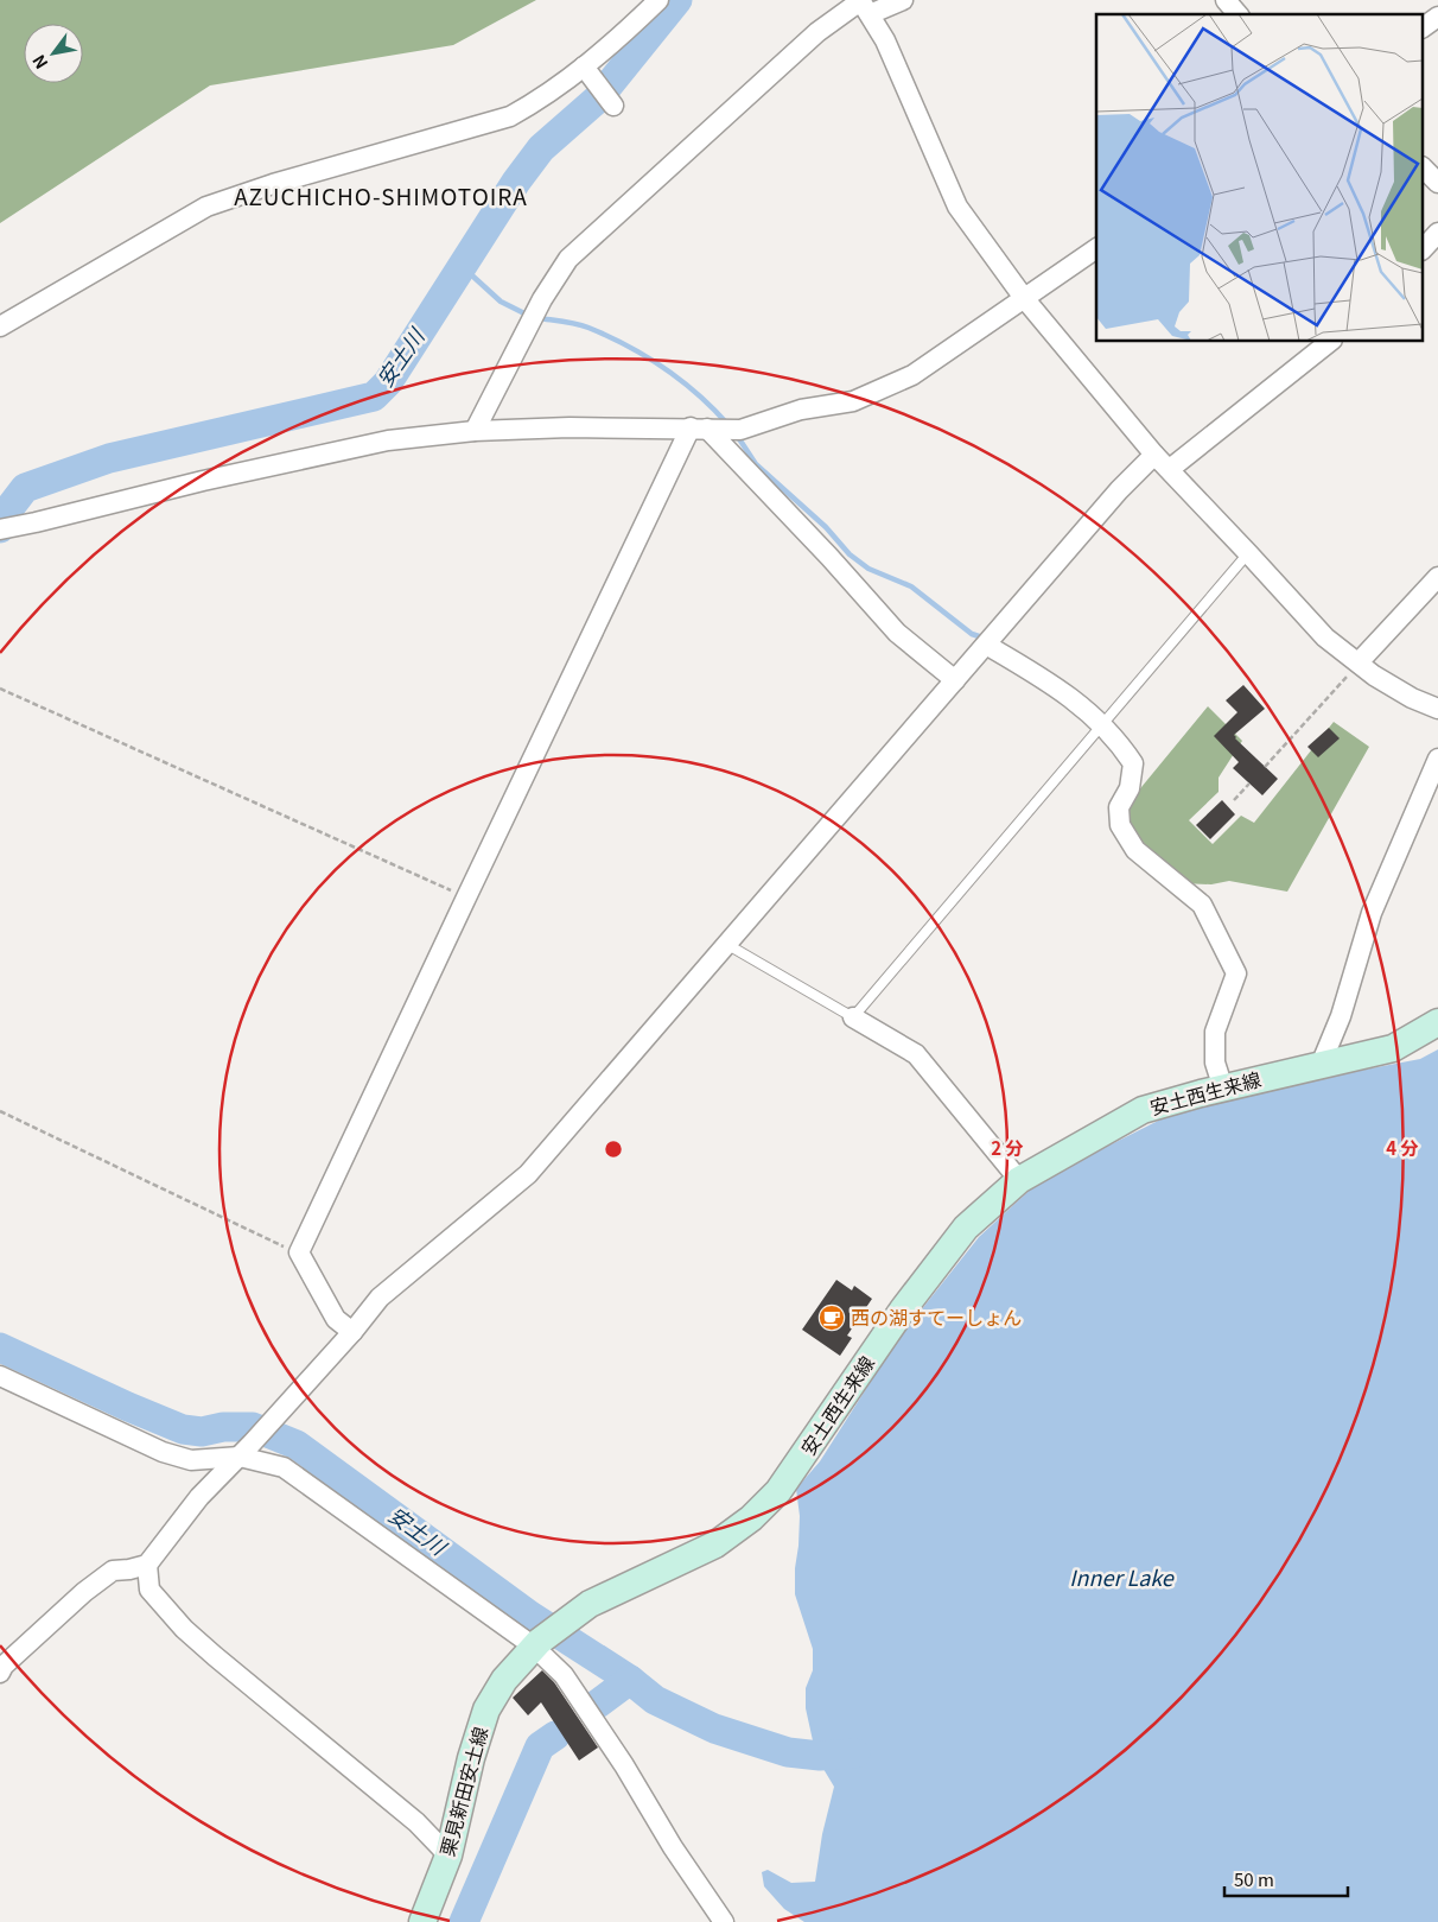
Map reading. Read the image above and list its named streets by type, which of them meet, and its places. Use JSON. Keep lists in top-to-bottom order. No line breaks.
{"streets":{"main road":["安土西生来線","栗見新田安土線"]},"crossings":[["安土西生来線","栗見新田安土線"]],"districts":["AZUCHICHO-SHIMOTOIRA"],"water":["安土川","Inner Lake"],"places":{"cafe":["西の湖すてーしょん"]},"scale_bar":"50 m","north":"bottom left","rings":["2 分","4 分"]}
